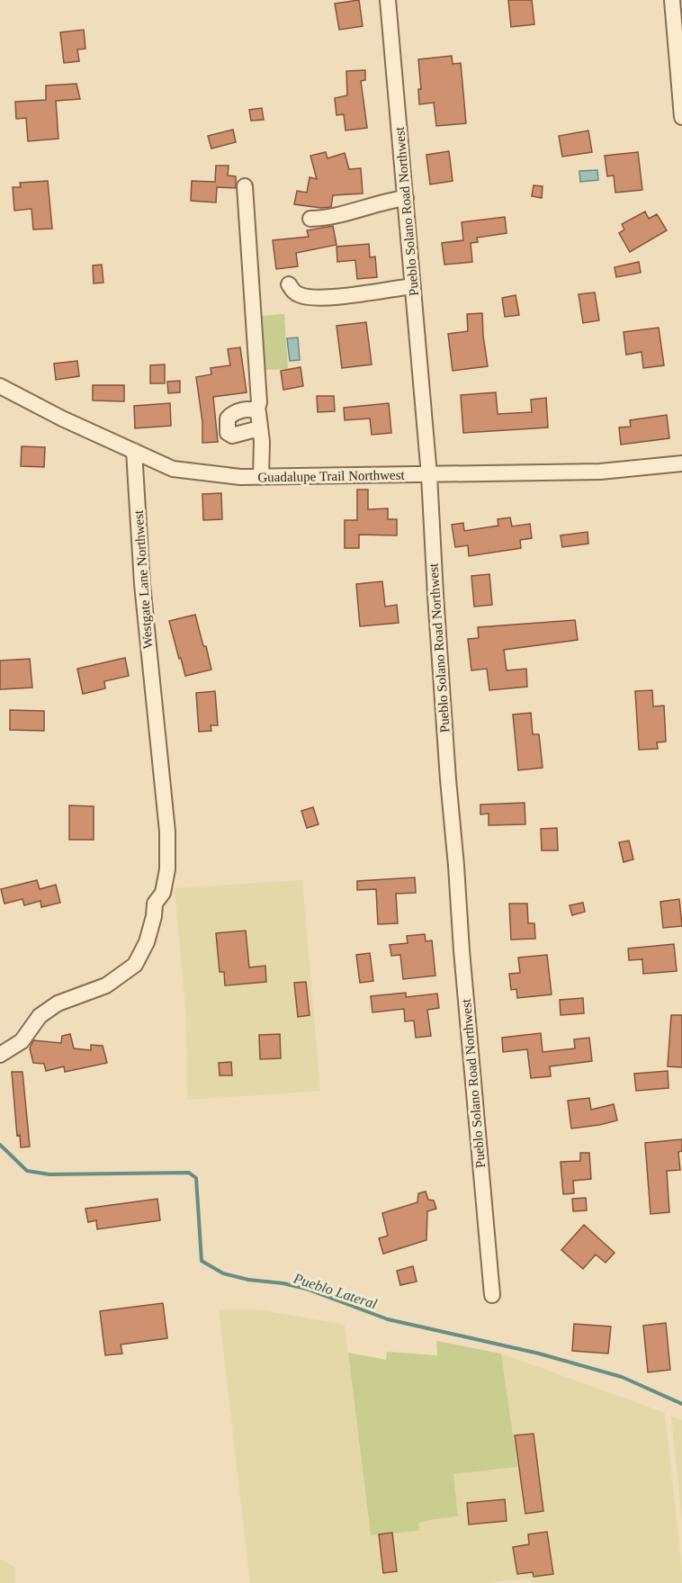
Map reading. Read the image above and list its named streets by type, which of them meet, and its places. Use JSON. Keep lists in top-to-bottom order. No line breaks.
{"streets":{"street":["Pueblo Solano Road Northwest","Guadalupe Trail Northwest","Westgate Lane Northwest"]},"crossings":[["Pueblo Solano Road Northwest","Guadalupe Trail Northwest"],["Guadalupe Trail Northwest","Westgate Lane Northwest"]],"water":["Pueblo Lateral"]}
